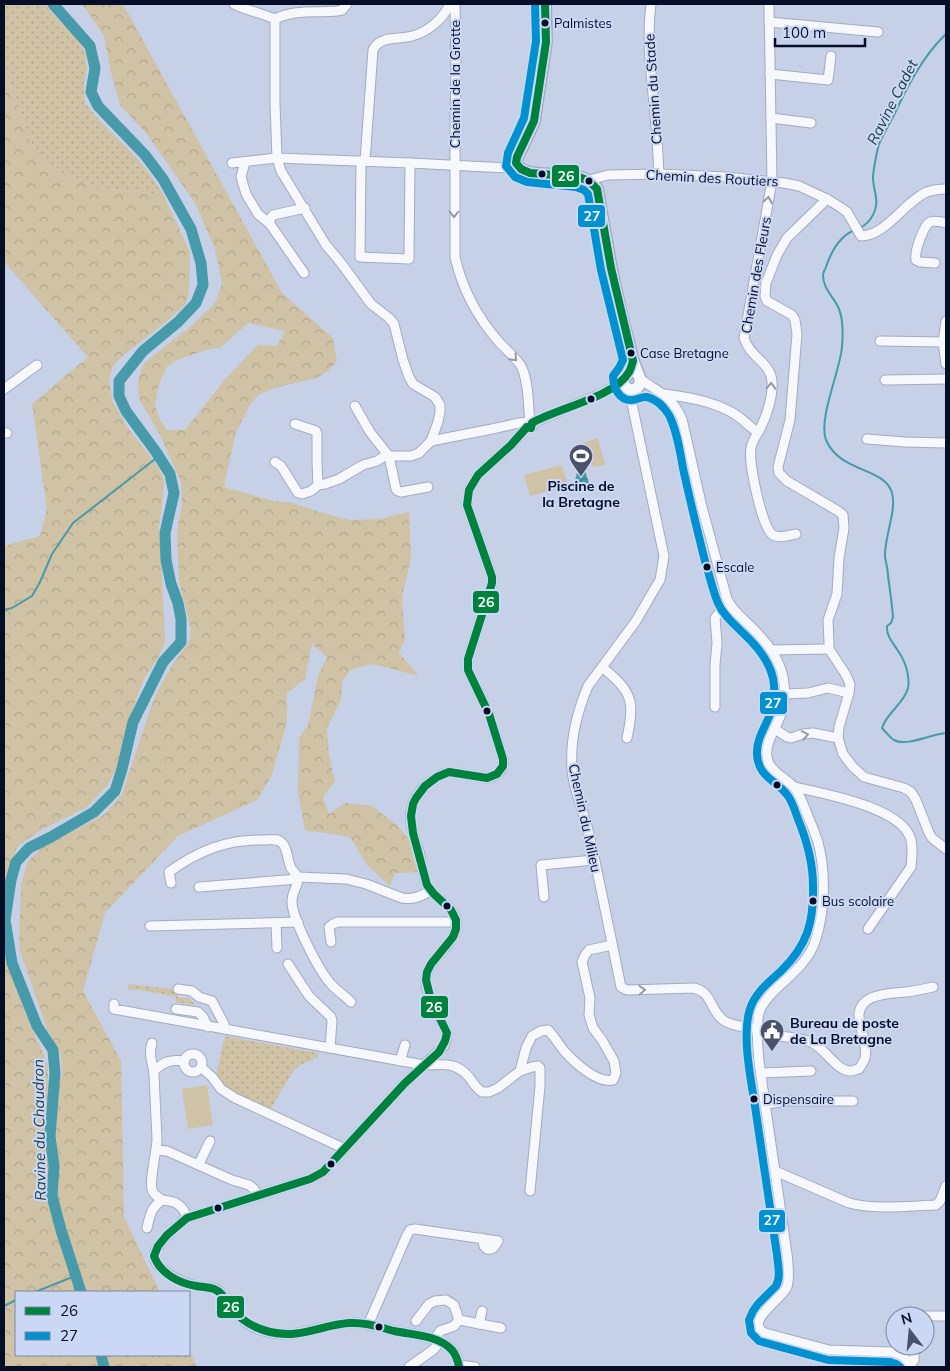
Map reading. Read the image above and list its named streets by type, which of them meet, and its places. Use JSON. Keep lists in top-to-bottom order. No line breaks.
{"streets":{"street":["Chemin de la Grotte","Chemin du Stade","Chemin des Routiers","Chemin des Fleurs","Chemin du Milieu"]},"crossings":[["Chemin du Stade","Chemin des Routiers"],["Chemin des Routiers","Chemin des Fleurs"]],"one_way":["Chemin de la Grotte","Chemin des Fleurs"],"water":["Ravine Cadet","Ravine du Chaudron"],"places":{"other":["Palmistes","Case Bretagne","Escale","Bus scolaire","Dispensaire"],"sports":["Piscine de la Bretagne"],"public building":["Bureau de poste de La Bretagne"]},"lines":["transit line 26","transit line 27"],"legend":["26","27"],"scale_bar":"100 m","north":"top"}
